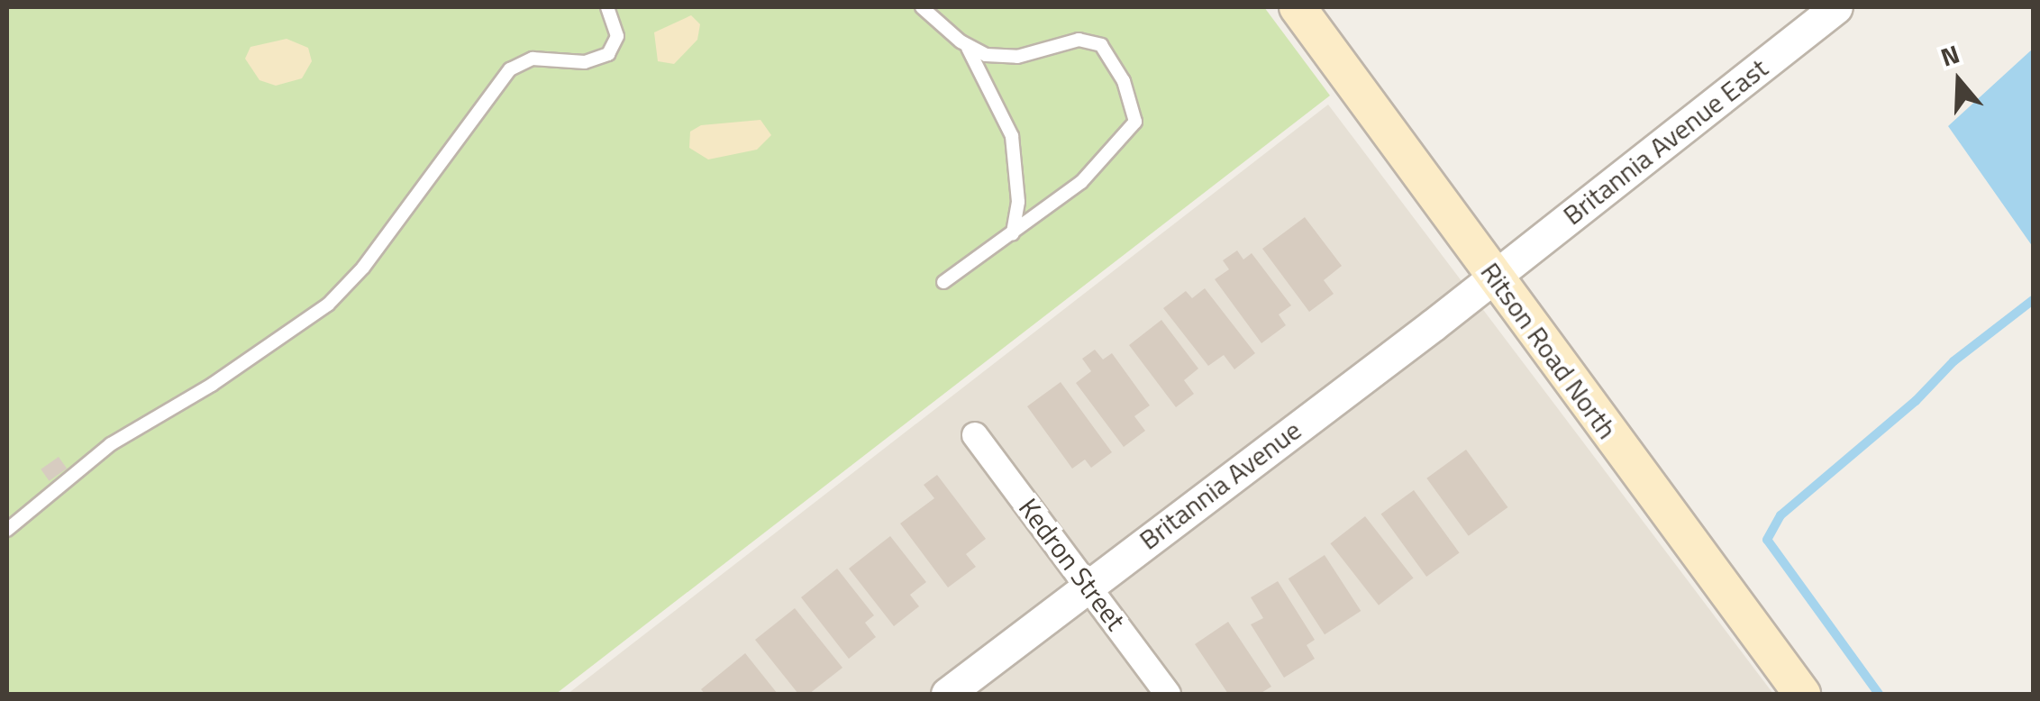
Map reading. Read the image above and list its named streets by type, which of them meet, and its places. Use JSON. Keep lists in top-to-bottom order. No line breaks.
{"streets":{"main road":["Ritson Road North"],"street":["Britannia Avenue East","Britannia Avenue","Kedron Street"]},"crossings":[["Britannia Avenue East","Ritson Road North"],["Britannia Avenue East","Britannia Avenue"],["Ritson Road North","Britannia Avenue"],["Britannia Avenue","Kedron Street"]],"north":"top"}
